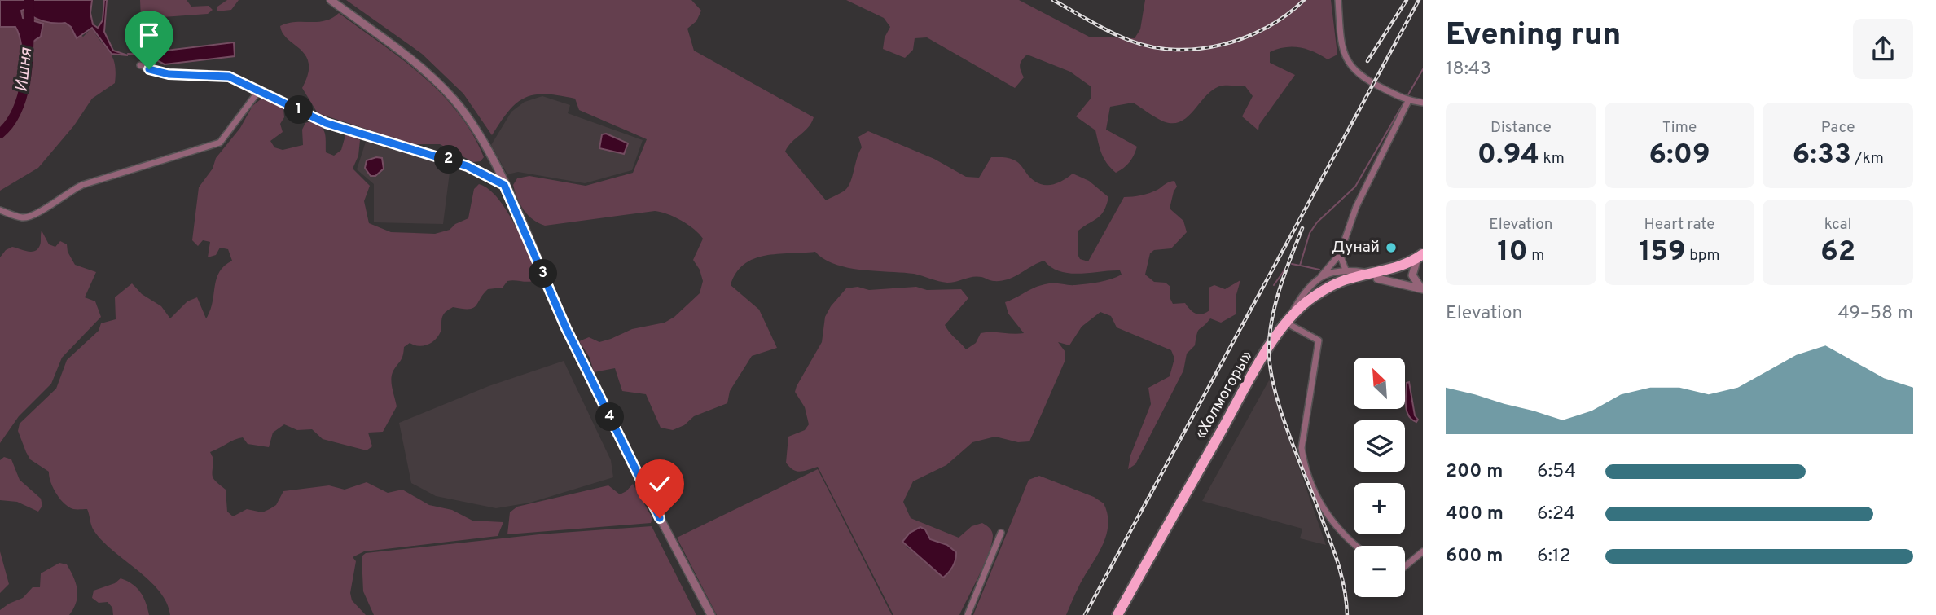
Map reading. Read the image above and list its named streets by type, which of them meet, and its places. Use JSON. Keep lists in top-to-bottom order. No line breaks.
{"streets":{"highway":["«Холмогоры»"]},"water":["Ишня"],"places":["Дунай"],"north":"top left","page":{"heading":["Evening run","18:43"],"pins":["1","2","3","4"],"stats":[["Distance","0.94 km"],["Time","6:09"],["Pace","6:33 /km"],["Elevation","10 m"],["Heart rate","159 bpm"],["kcal","62"]],"chart":["Elevation","49–58 m"],"map_buttons":["+","−"],"list":[{"name":"200 m","note":"6:54"},{"name":"400 m","note":"6:24"},{"name":"600 m","note":"6:12"}]}}
